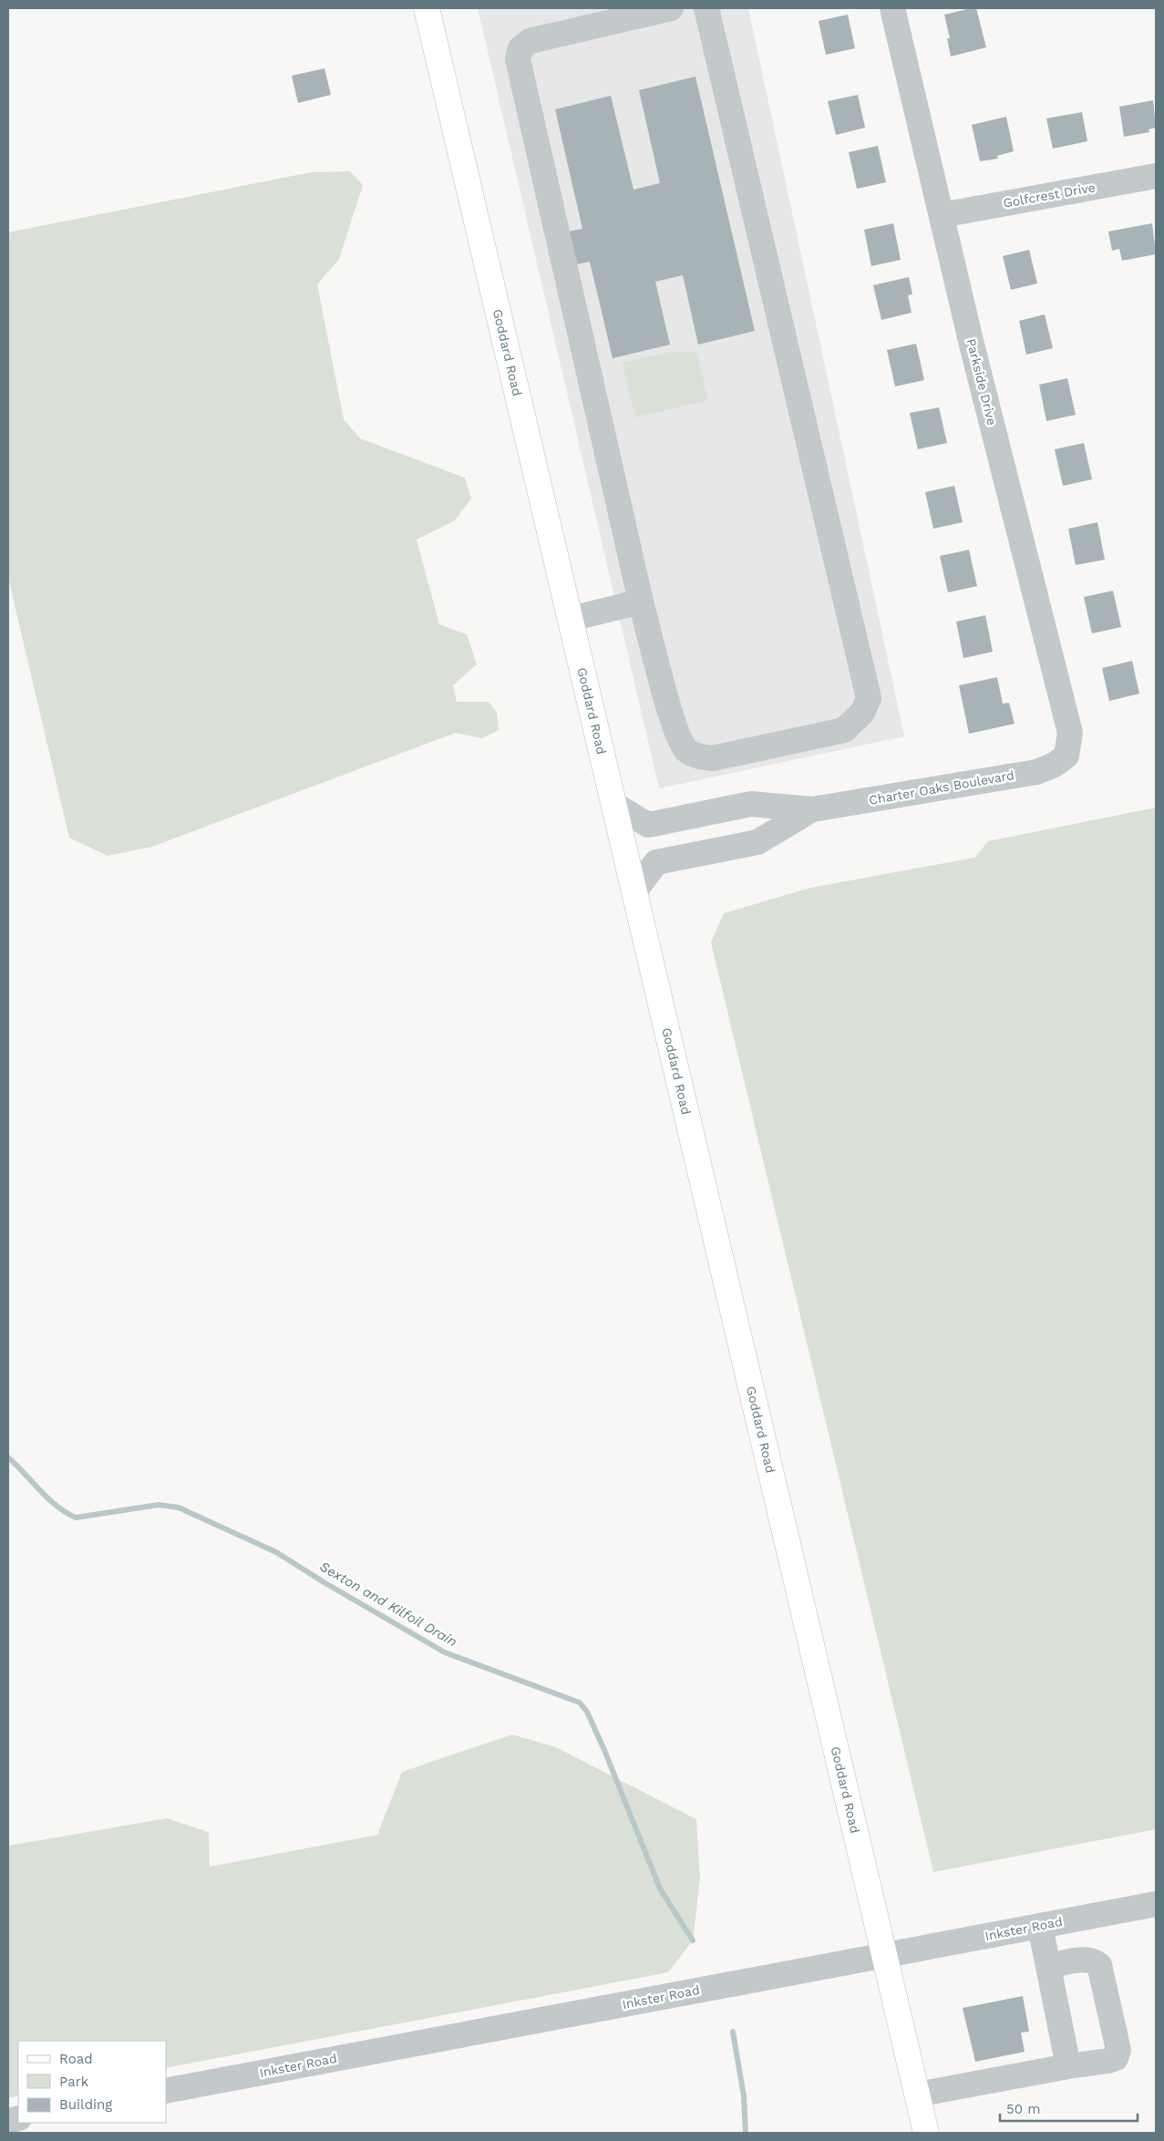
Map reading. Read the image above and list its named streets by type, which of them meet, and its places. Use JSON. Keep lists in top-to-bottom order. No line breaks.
{"streets":{"main road":["Goddard Road"],"street":["Golfcrest Drive","Parkside Drive","Charter Oaks Boulevard","Inkster Road"]},"crossings":[["Golfcrest Drive","Parkside Drive"],["Goddard Road","Charter Oaks Boulevard"],["Goddard Road","Inkster Road"],["Parkside Drive","Charter Oaks Boulevard"]],"water":["Sexton and Kilfoil Drain"],"legend":["Road","Park","Building"],"scale_bar":"50 m"}
